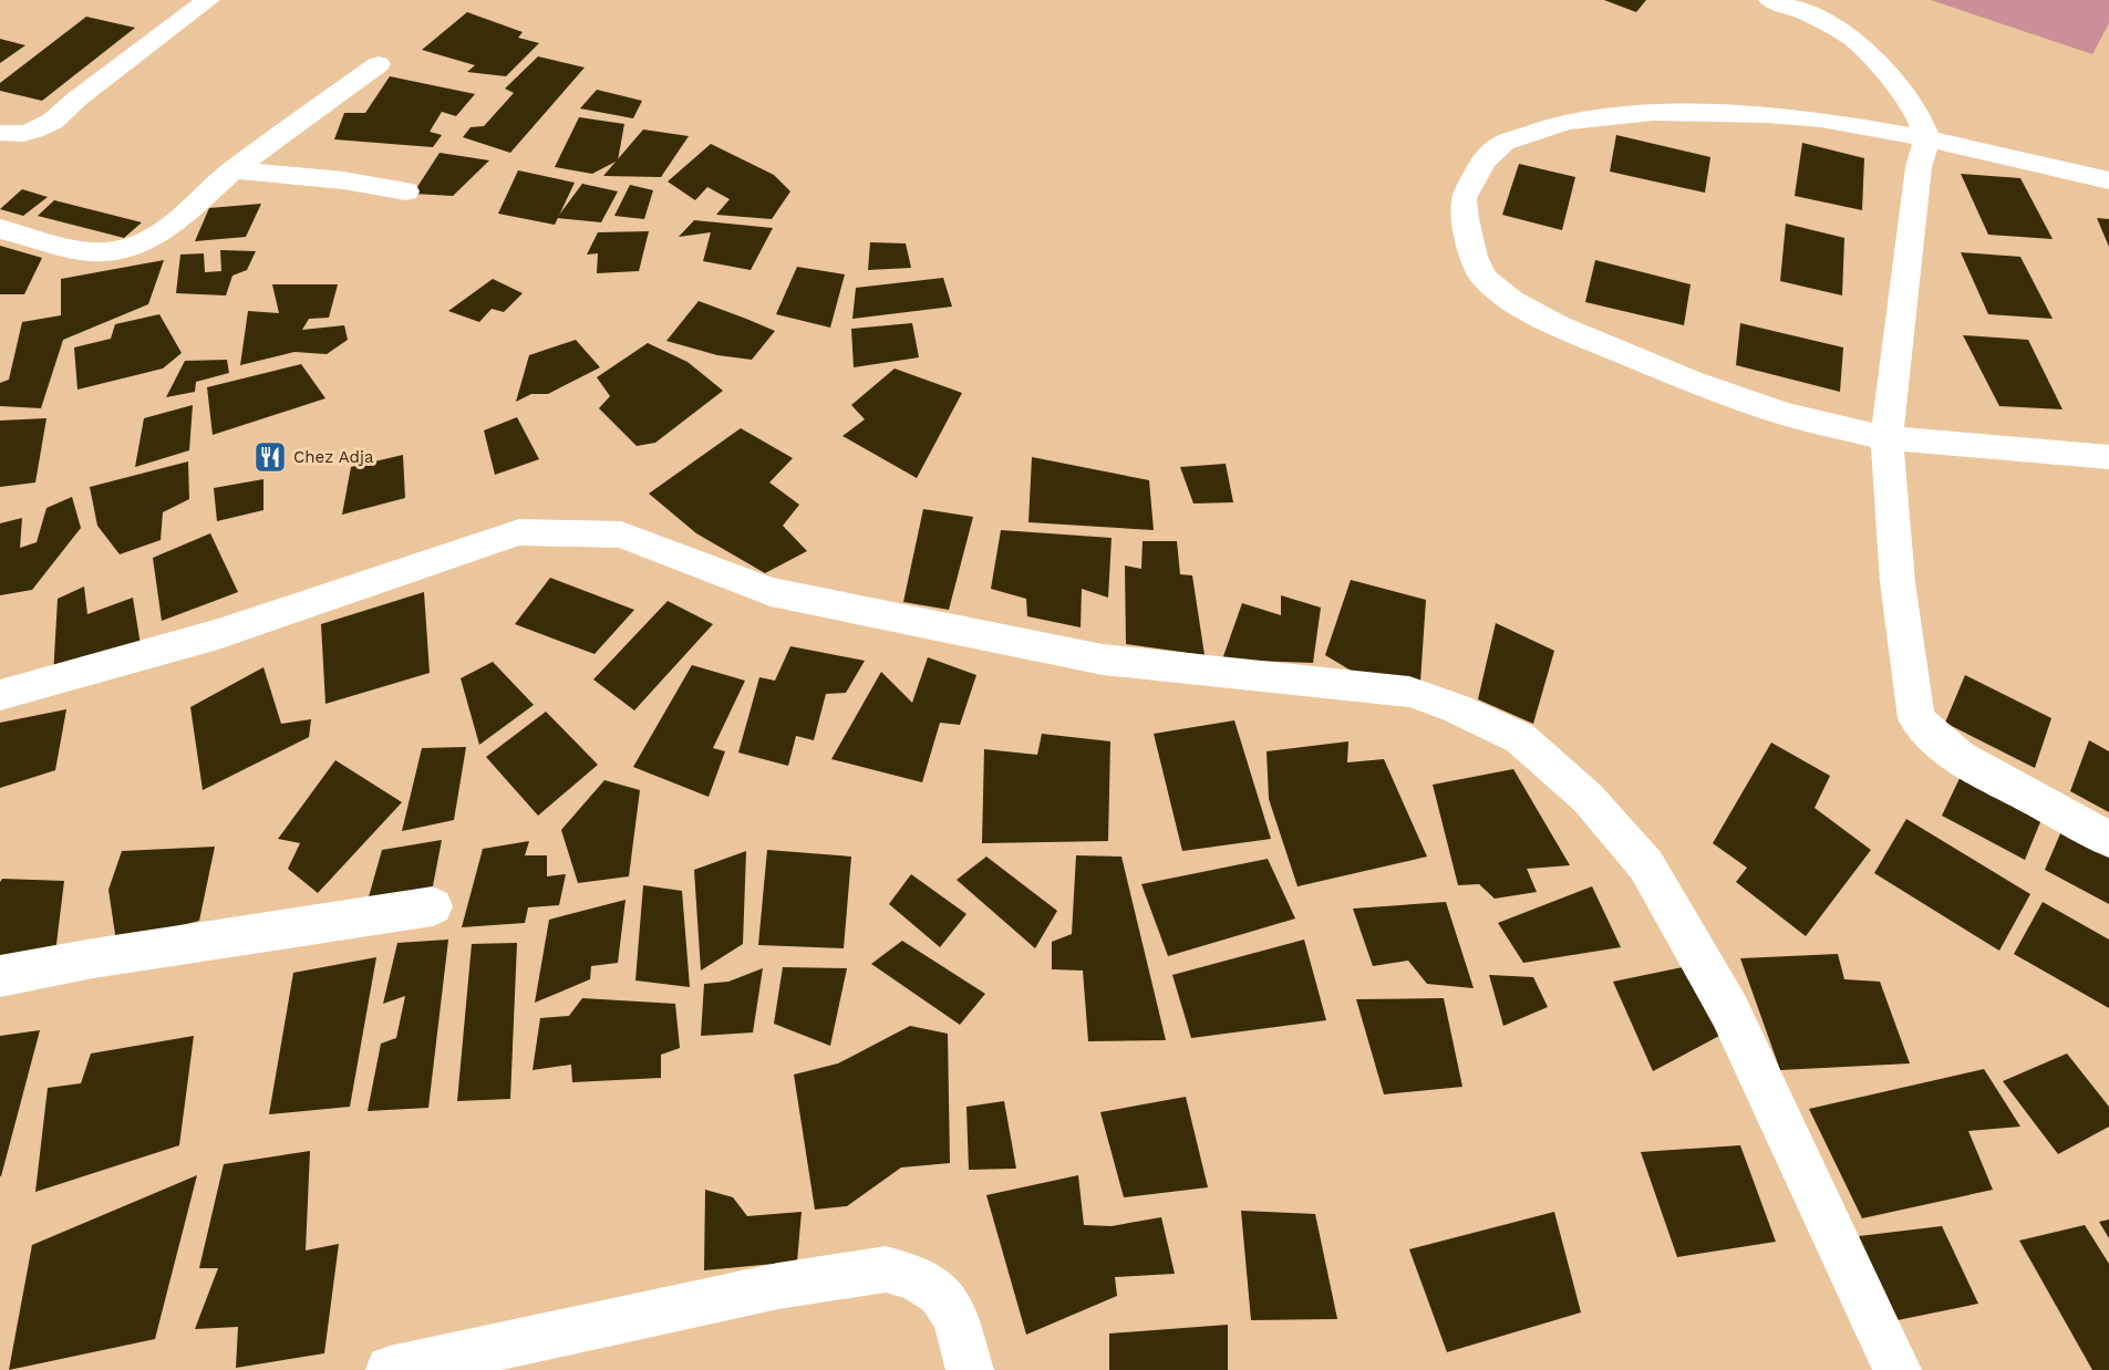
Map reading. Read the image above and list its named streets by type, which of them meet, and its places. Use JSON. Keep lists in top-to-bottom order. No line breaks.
{"places":{"restaurant":["Chez Adja"]}}
